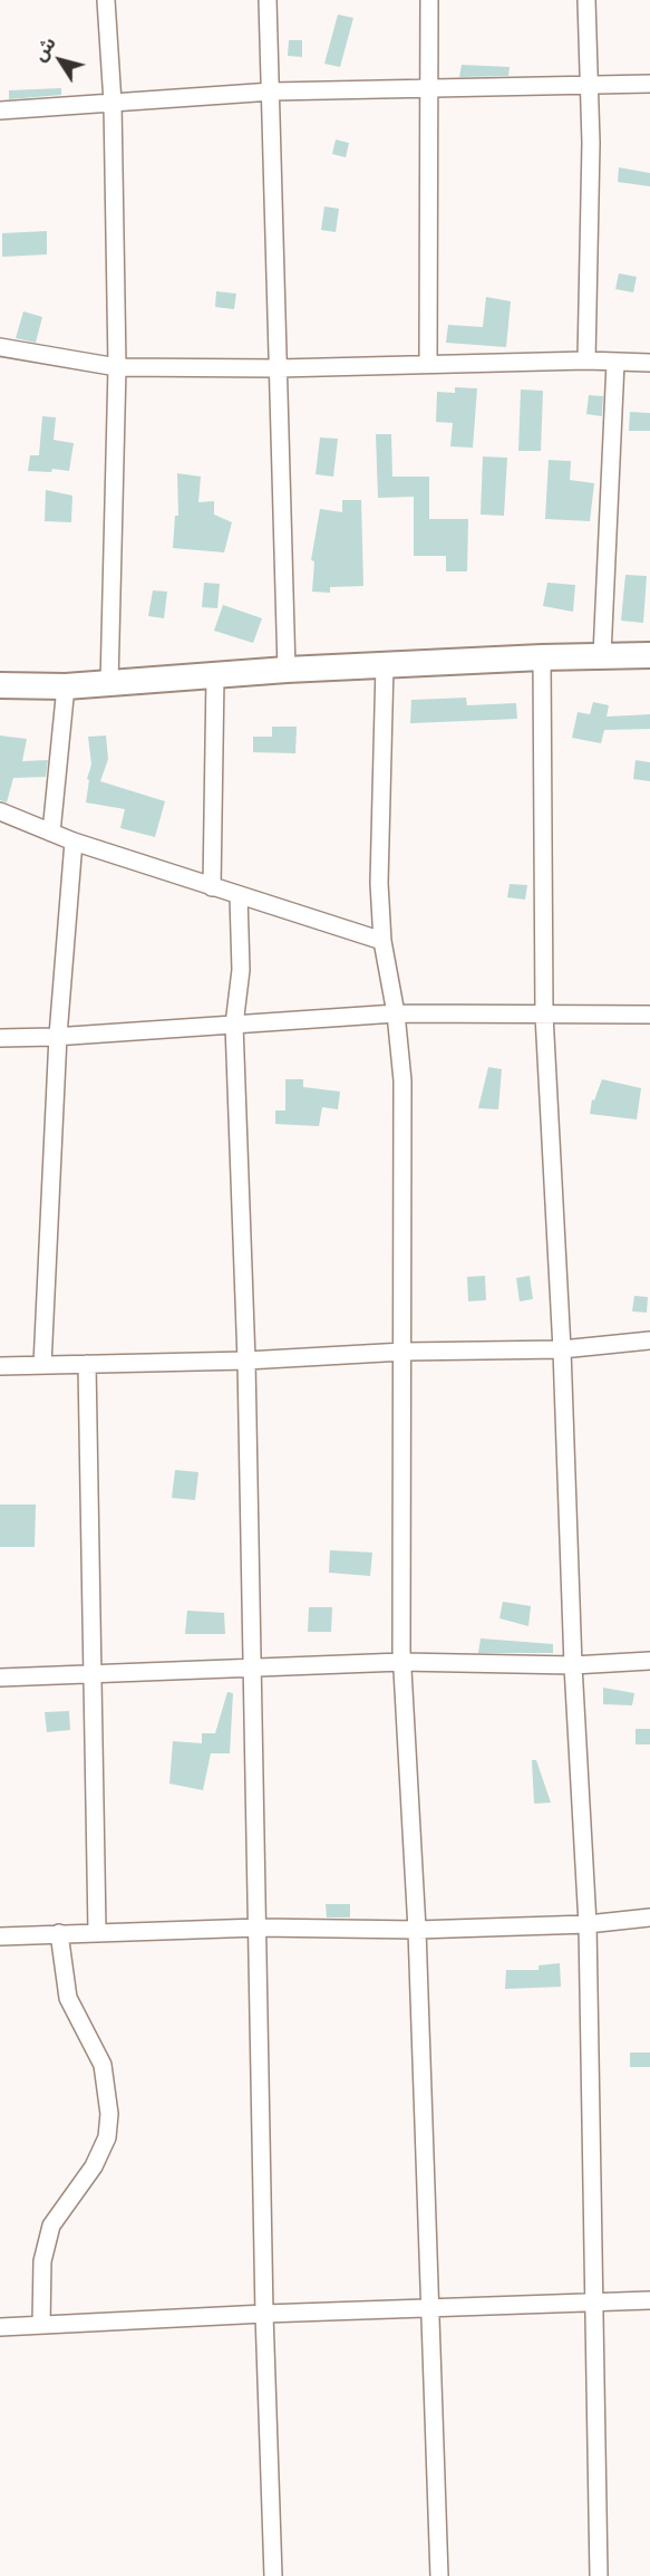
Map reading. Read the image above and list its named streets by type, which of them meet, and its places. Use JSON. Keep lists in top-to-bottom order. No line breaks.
{"north":"top left"}
